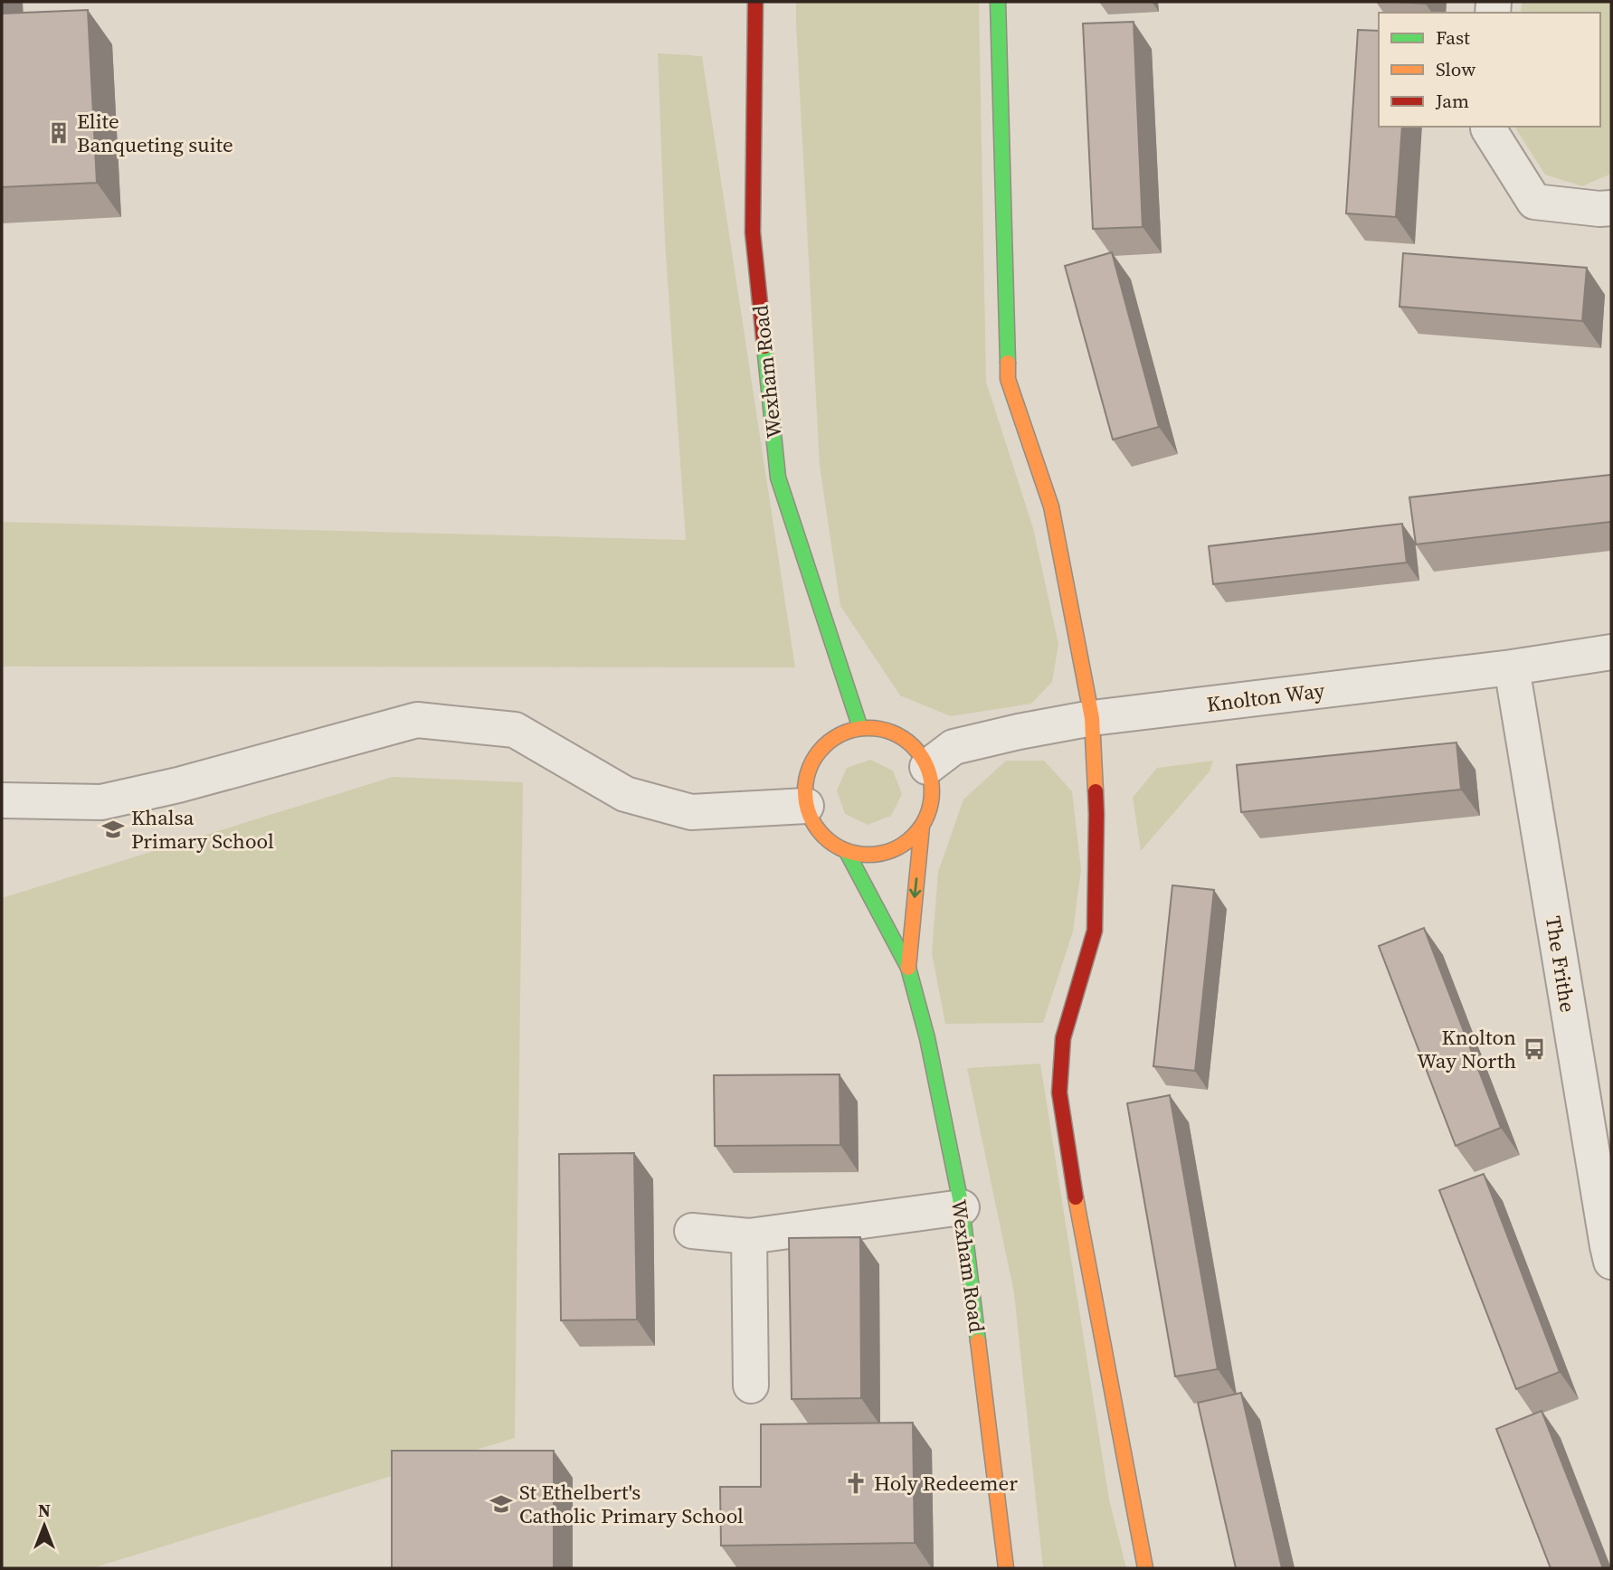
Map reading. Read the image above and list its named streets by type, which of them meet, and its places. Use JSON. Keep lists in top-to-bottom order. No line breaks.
{"streets":{"street":["Wexham Road","Knolton Way","The Frithe"]},"crossings":[["Wexham Road","Knolton Way"],["Knolton Way","The Frithe"]],"places":{"building":["Elite Banqueting suite"],"school or university":["Khalsa Primary School","St Ethelbert's Catholic Primary School"],"bus stop":["Knolton Way North"],"church":["Holy Redeemer"]},"legend":["Fast","Slow","Jam"],"north":"top"}
